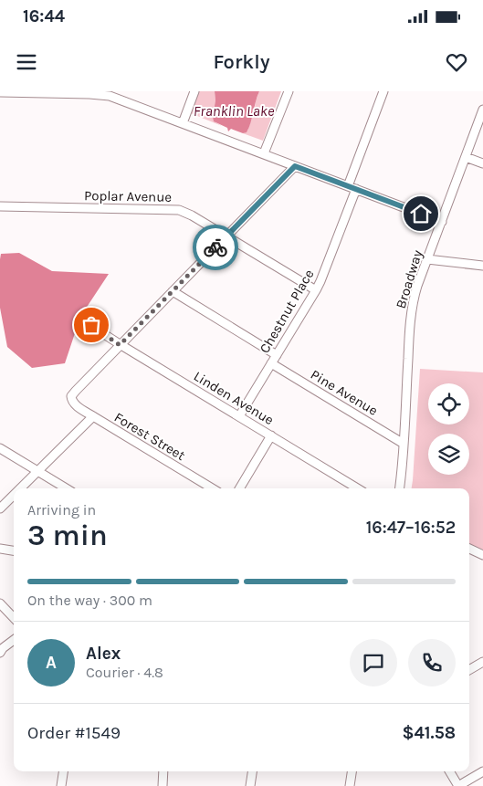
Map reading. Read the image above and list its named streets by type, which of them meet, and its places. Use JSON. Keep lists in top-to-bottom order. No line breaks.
{"streets":{"street":["Poplar Avenue","Broadway","Chestnut Place","Pine Avenue","Linden Avenue","Forest Street"]},"crossings":[["Poplar Avenue","Chestnut Place"],["Broadway","Pine Avenue"],["Chestnut Place","Pine Avenue"],["Chestnut Place","Linden Avenue"],["Linden Avenue","Forest Street"]],"water":["Franklin Lake"],"page":{"status":"16:44","header":"Forkly","heading":["3 min","Arriving in","16:47–16:52"],"panel":["Alex","Courier · 4.8","Order #1549","$41.58"],"bar":"On the way · 300 m","round":"A"}}
